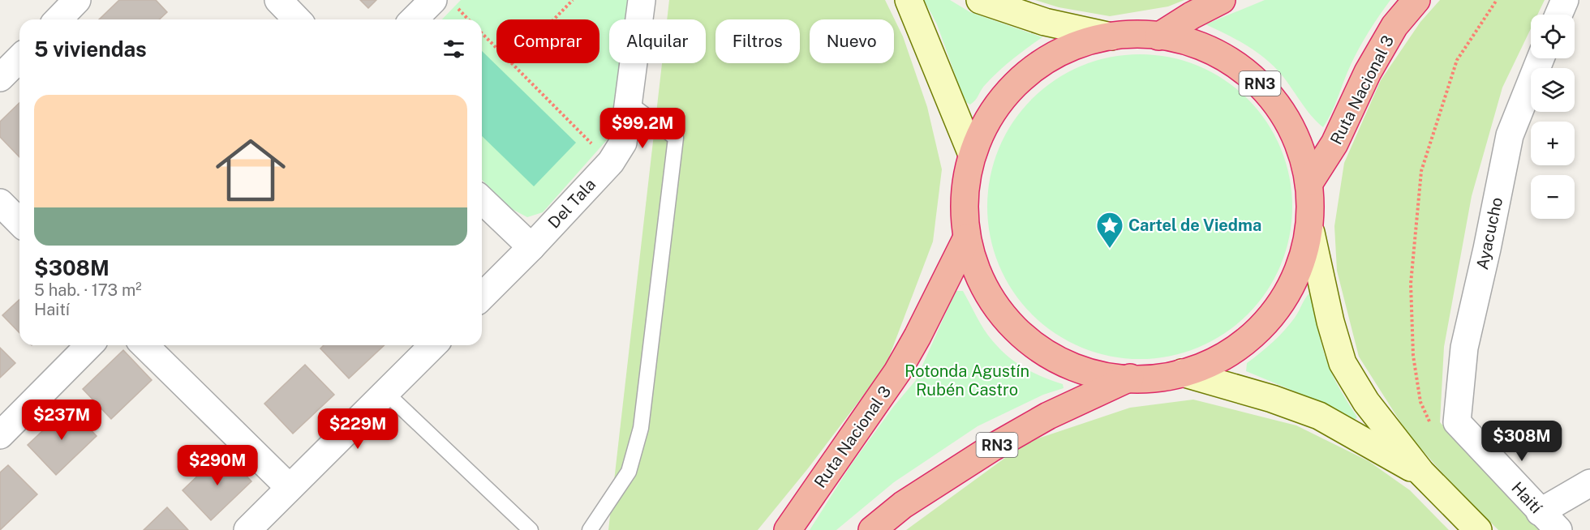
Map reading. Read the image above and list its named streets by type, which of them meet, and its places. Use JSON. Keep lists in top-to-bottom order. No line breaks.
{"streets":{"highway":["RN3","Ruta Nacional 3"],"street":["Del Tala","Ayacucho","Haití"]},"crossings":[["RN3","Ruta Nacional 3"],["Ayacucho","Haití"]],"parks":["Rotonda Agustín Rubén Castro"],"places":{"place":["Cartel de Viedma"]},"page":{"map_buttons":["+","−"],"chip":["Comprar","Alquilar","Filtros","Nuevo"],"heading":"5 viviendas","list":[{"name":"$308M","note":"5 hab. · 173 m² · Haití"}],"price":["$99.2M","$237M","$229M","$308M","$290M"]}}
